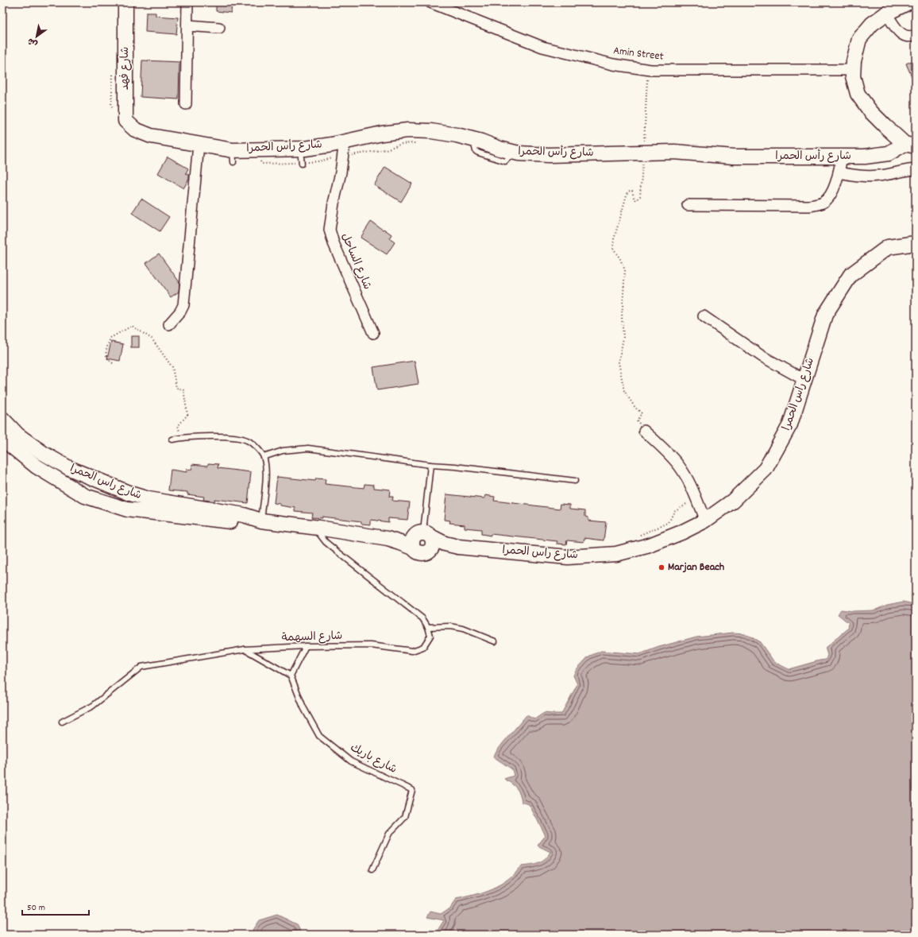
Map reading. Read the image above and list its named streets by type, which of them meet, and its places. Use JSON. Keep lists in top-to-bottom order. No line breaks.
{"streets":{"street":["Amin Street","شارع فهد","شارع رأس الحمرا","شارع الساحل","شارع راس الحمرا"],"lane":["شارع السهمة","شارع باريك"]},"crossings":[["شارع فهد","شارع رأس الحمرا"],["شارع رأس الحمرا","شارع الساحل"]],"places":["Marjan Beach"],"scale_bar":"50 m","north":"bottom left"}
